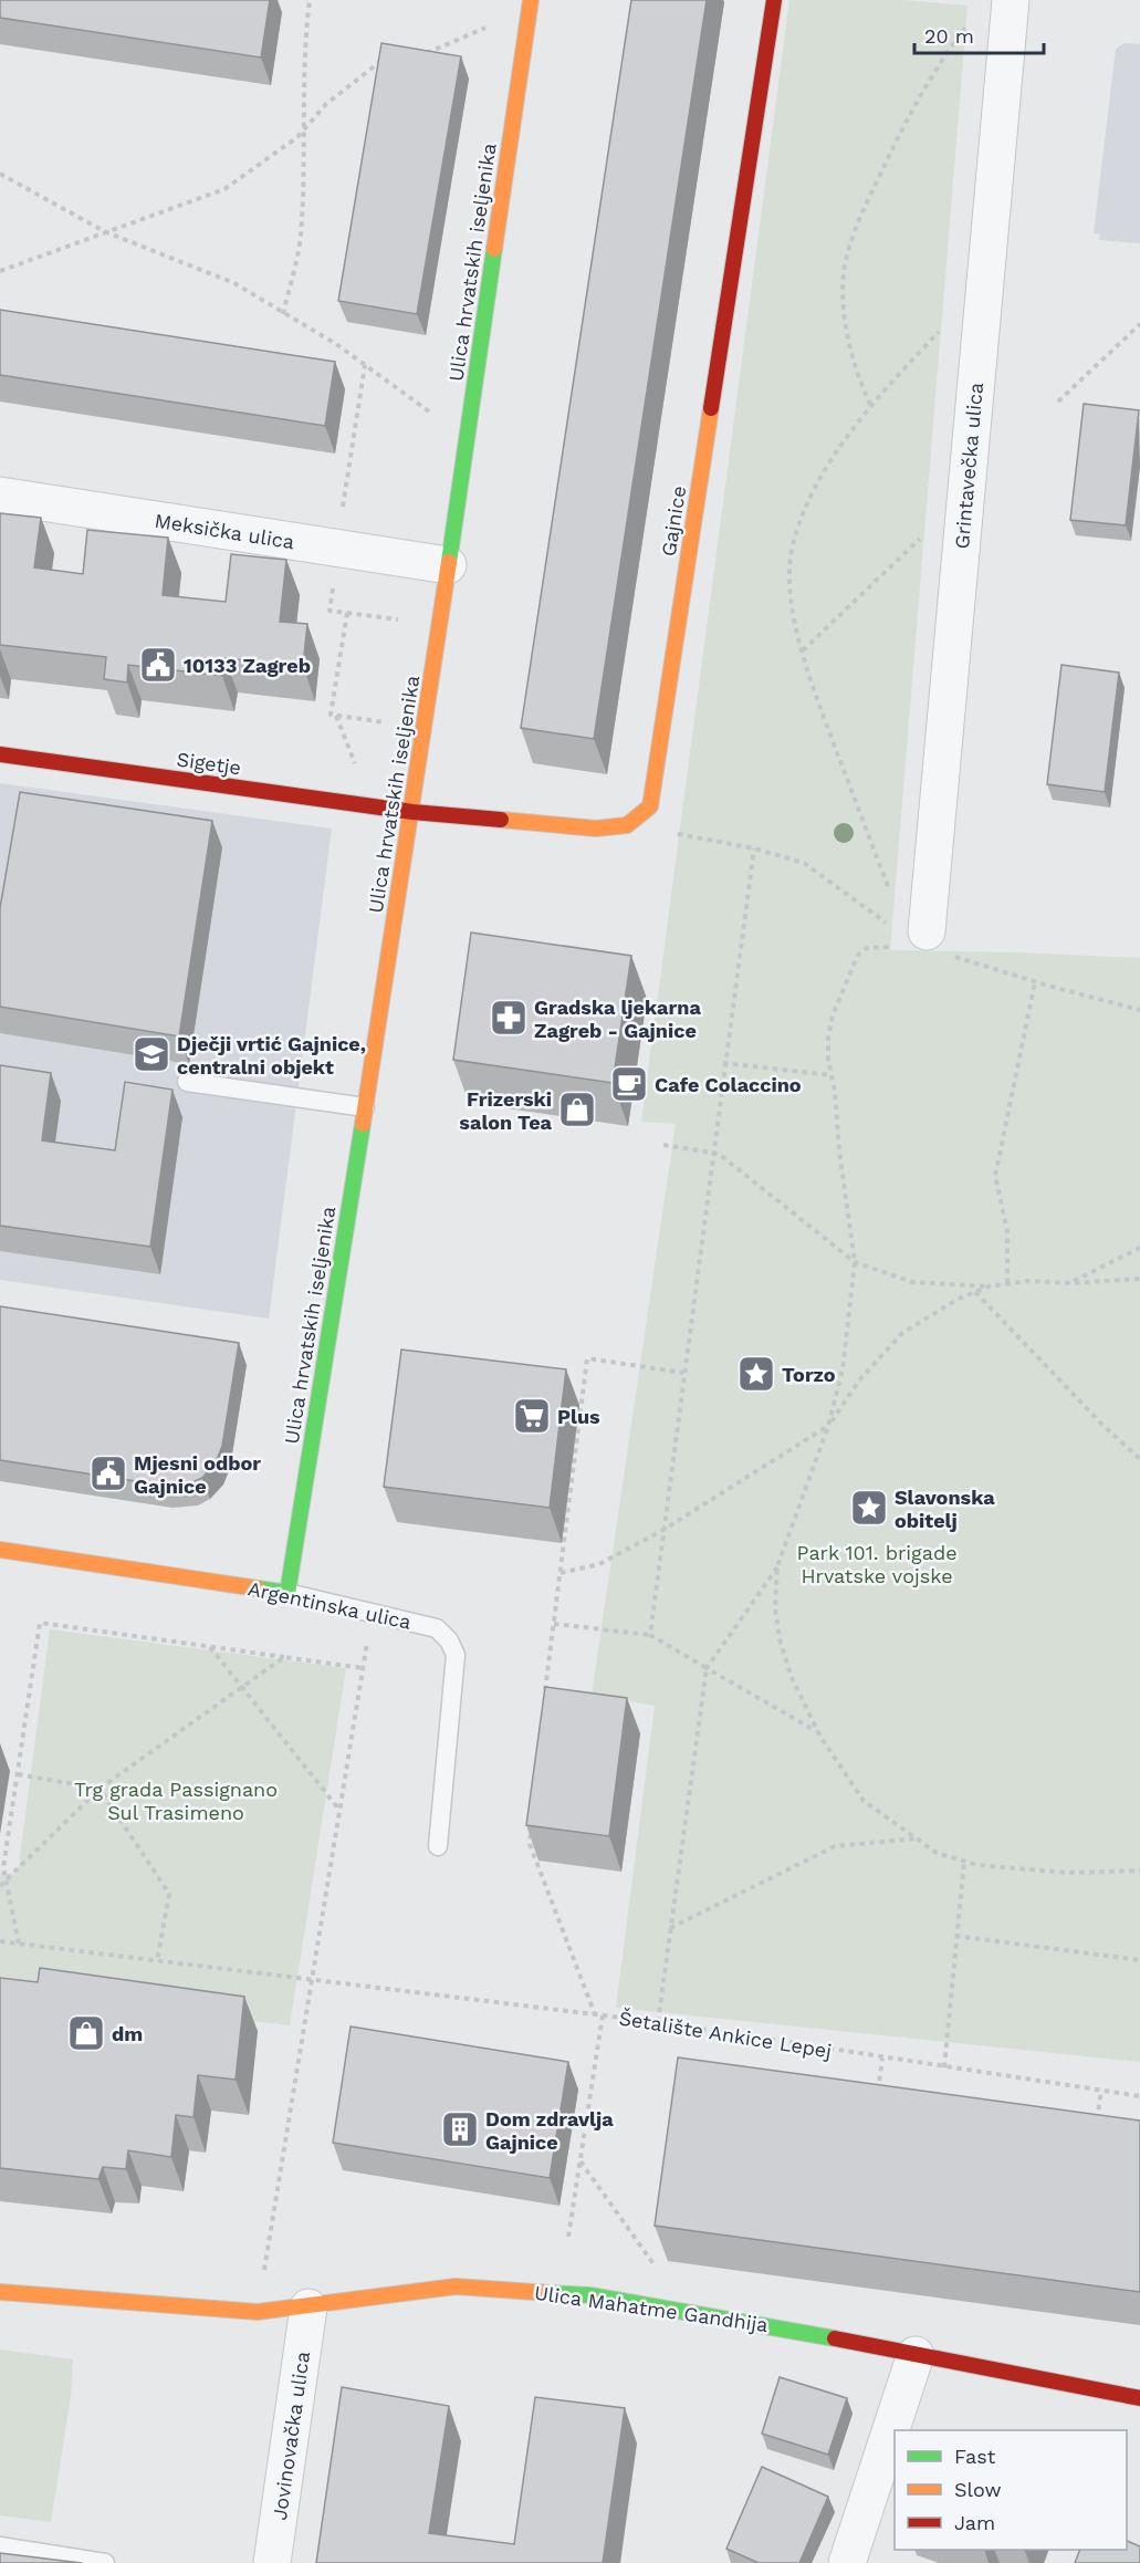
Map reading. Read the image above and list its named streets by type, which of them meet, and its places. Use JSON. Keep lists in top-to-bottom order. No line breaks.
{"streets":{"street":["Ulica hrvatskih iseljenika","Grintavečka ulica","Gajnice","Meksička ulica","Sigetje","Argentinska ulica","Ulica Mahatme Gandhija","Jovinovačka ulica"],"path":["Šetalište Ankice Lepej"]},"crossings":[["Ulica hrvatskih iseljenika","Meksička ulica"],["Ulica hrvatskih iseljenika","Sigetje"],["Ulica hrvatskih iseljenika","Argentinska ulica"],["Ulica Mahatme Gandhija","Jovinovačka ulica"]],"parks":["Park 101. brigade Hrvatske vojske","Trg grada Passignano Sul Trasimeno"],"places":{"public building":["10133 Zagreb","Mjesni odbor Gajnice"],"pharmacy":["Gradska ljekarna Zagreb - Gajnice"],"school or university":["Dječji vrtić Gajnice, centralni objekt"],"cafe":["Cafe Colaccino"],"shop":["Frizerski salon Tea","dm"],"place":["Torzo","Slavonska obitelj"],"supermarket":["Plus"],"building":["Dom zdravlja Gajnice"]},"legend":["Fast","Slow","Jam"],"scale_bar":"20 m"}
